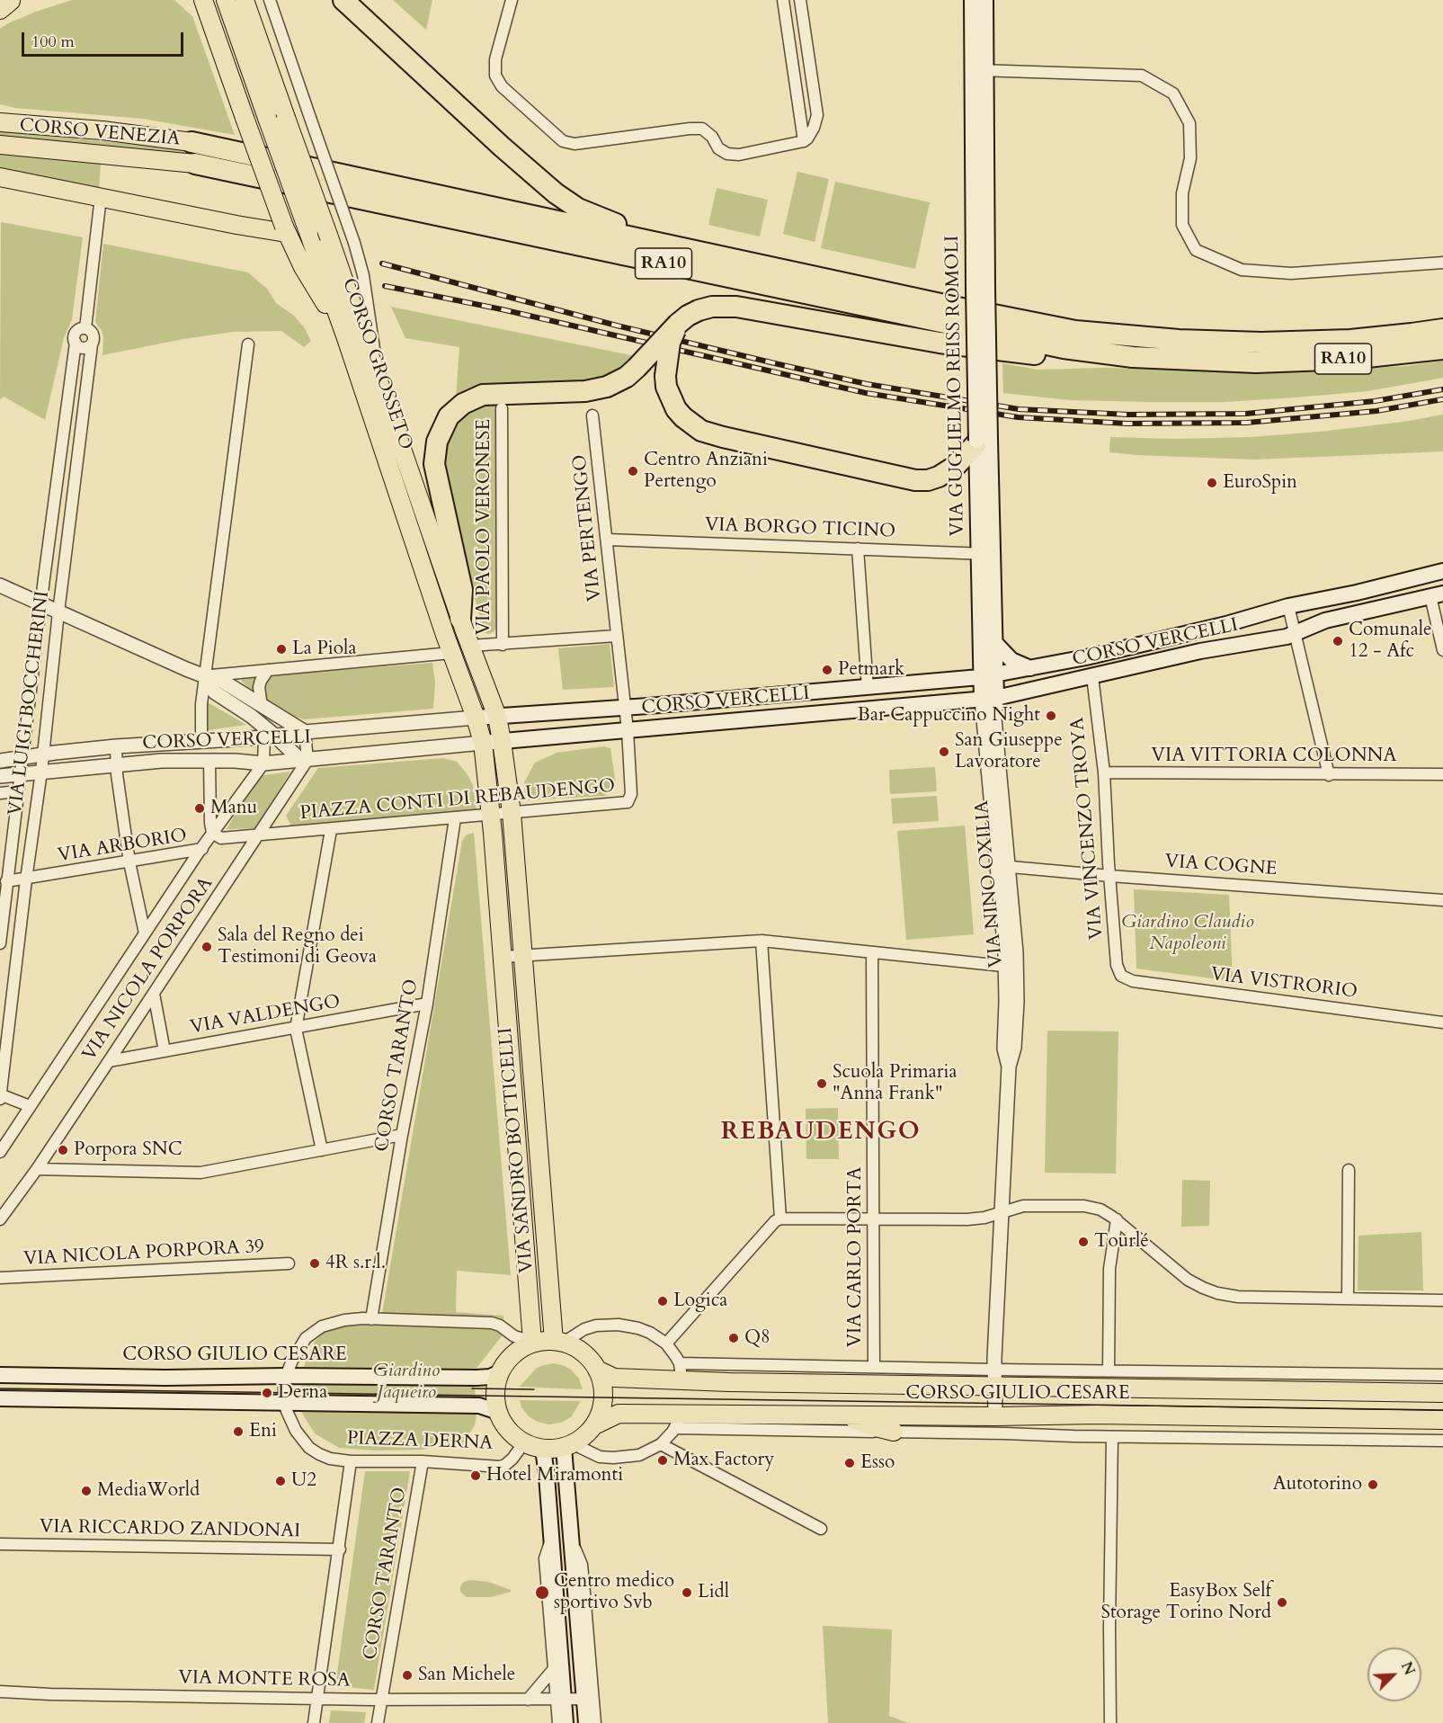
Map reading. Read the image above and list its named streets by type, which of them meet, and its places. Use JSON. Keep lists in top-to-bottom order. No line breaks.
{"streets":{"highway":["RA10"],"main road":["CORSO VENEZIA","CORSO GROSSETO","VIA GUGLIELMO REISS ROMOLI","CORSO VERCELLI","VIA SANDRO BOTTICELLI","CORSO GIULIO CESARE","PIAZZA DERNA"],"street":["VIA PAOLO VERONESE","VIA PERTENGO","VIA BORGO TICINO","VIA LUIGI BOCCHERINI","VIA VITTORIA COLONNA","PIAZZA CONTI DI REBAUDENGO","VIA VINCENZO TROYA","VIA ARBORIO","VIA COGNE","VIA NINO OXILIA","VIA NICOLA PORPORA","VIA VISTRORIO","VIA VALDENGO","CORSO TARANTO","VIA NICOLA PORPORA 39","VIA CARLO PORTA","VIA RICCARDO ZANDONAI","VIA MONTE ROSA"]},"crossings":[["CORSO VENEZIA","RA10"],["RA10","CORSO GROSSETO"],["CORSO GROSSETO","CORSO VERCELLI"],["CORSO GROSSETO","VIA SANDRO BOTTICELLI"],["VIA GUGLIELMO REISS ROMOLI","VIA BORGO TICINO"],["VIA GUGLIELMO REISS ROMOLI","CORSO VERCELLI"],["VIA GUGLIELMO REISS ROMOLI","VIA NINO OXILIA"],["VIA PERTENGO","VIA BORGO TICINO"],["VIA PERTENGO","PIAZZA CONTI DI REBAUDENGO"],["CORSO VERCELLI","VIA LUIGI BOCCHERINI"],["CORSO VERCELLI","PIAZZA CONTI DI REBAUDENGO"],["CORSO VERCELLI","VIA VINCENZO TROYA"],["CORSO VERCELLI","VIA NINO OXILIA"],["CORSO VERCELLI","VIA NICOLA PORPORA"],["CORSO VERCELLI","VIA SANDRO BOTTICELLI"],["VIA LUIGI BOCCHERINI","VIA ARBORIO"],["VIA VITTORIA COLONNA","VIA VINCENZO TROYA"],["PIAZZA CONTI DI REBAUDENGO","VIA NICOLA PORPORA"],["PIAZZA CONTI DI REBAUDENGO","CORSO TARANTO"],["PIAZZA CONTI DI REBAUDENGO","VIA SANDRO BOTTICELLI"],["VIA VINCENZO TROYA","VIA COGNE"],["VIA VINCENZO TROYA","VIA VISTRORIO"],["VIA ARBORIO","VIA NICOLA PORPORA"],["VIA COGNE","VIA NINO OXILIA"],["VIA NINO OXILIA","CORSO GIULIO CESARE"],["VIA NICOLA PORPORA","VIA VALDENGO"],["VIA VALDENGO","CORSO TARANTO"],["CORSO TARANTO","PIAZZA DERNA"],["CORSO TARANTO","VIA MONTE ROSA"],["VIA SANDRO BOTTICELLI","CORSO GIULIO CESARE"],["VIA SANDRO BOTTICELLI","PIAZZA DERNA"],["VIA CARLO PORTA","CORSO GIULIO CESARE"],["CORSO GIULIO CESARE","PIAZZA DERNA"]],"districts":["REBAUDENGO"],"parks":["Giardino Claudio Napoleoni","Giardino Jaqueiro"],"places":["Centro Anziani Pertengo","EuroSpin","Comunale 12 - Afc","La Piola","Petmark","Bar Cappuccino Night","San Giuseppe Lavoratore","Manu","Sala del Regno dei Testimoni di Geova","Scuola Primaria \"Anna Frank\"","Porpora SNC","Tourlé","4R s.r.l.","Logica","Q8","Derna","Eni","Max Factory","Esso","Hotel Miramonti","U2","Autotorino","MediaWorld","Centro medico sportivo Svb","Lidl","EasyBox Self Storage Torino Nord","San Michele"],"scale_bar":"100 m","north":"top right"}
